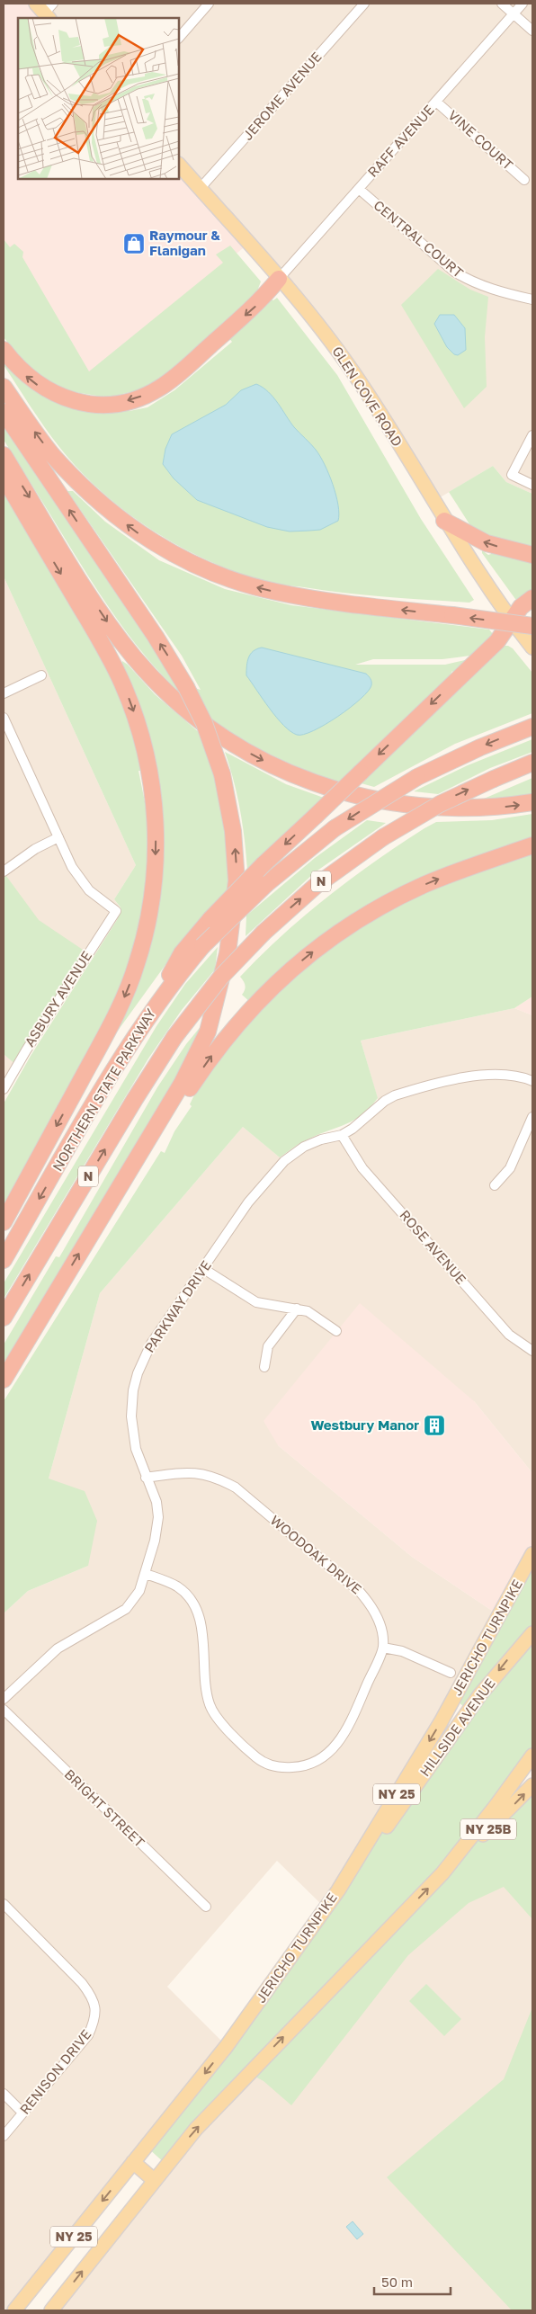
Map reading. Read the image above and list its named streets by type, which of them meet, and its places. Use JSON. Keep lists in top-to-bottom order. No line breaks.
{"streets":{"highway":["N","NORTHERN STATE PARKWAY"],"main road":["GLEN COVE ROAD","JERICHO TURNPIKE","HILLSIDE AVENUE","NY 25","NY 25B"],"street":["JEROME AVENUE","VINE COURT","RAFF AVENUE","CENTRAL COURT","ASBURY AVENUE","ROSE AVENUE","PARKWAY DRIVE","WOODOAK DRIVE","BRIGHT STREET","RENISON DRIVE"]},"crossings":[["JEROME AVENUE","GLEN COVE ROAD"],["VINE COURT","RAFF AVENUE"],["RAFF AVENUE","CENTRAL COURT"],["RAFF AVENUE","GLEN COVE ROAD"],["ROSE AVENUE","PARKWAY DRIVE"],["PARKWAY DRIVE","WOODOAK DRIVE"],["JERICHO TURNPIKE","HILLSIDE AVENUE"],["NY 25","NY 25B"]],"places":{"shop":["Raymour & Flanigan"],"building":["Westbury Manor"]},"scale_bar":"50 m"}
